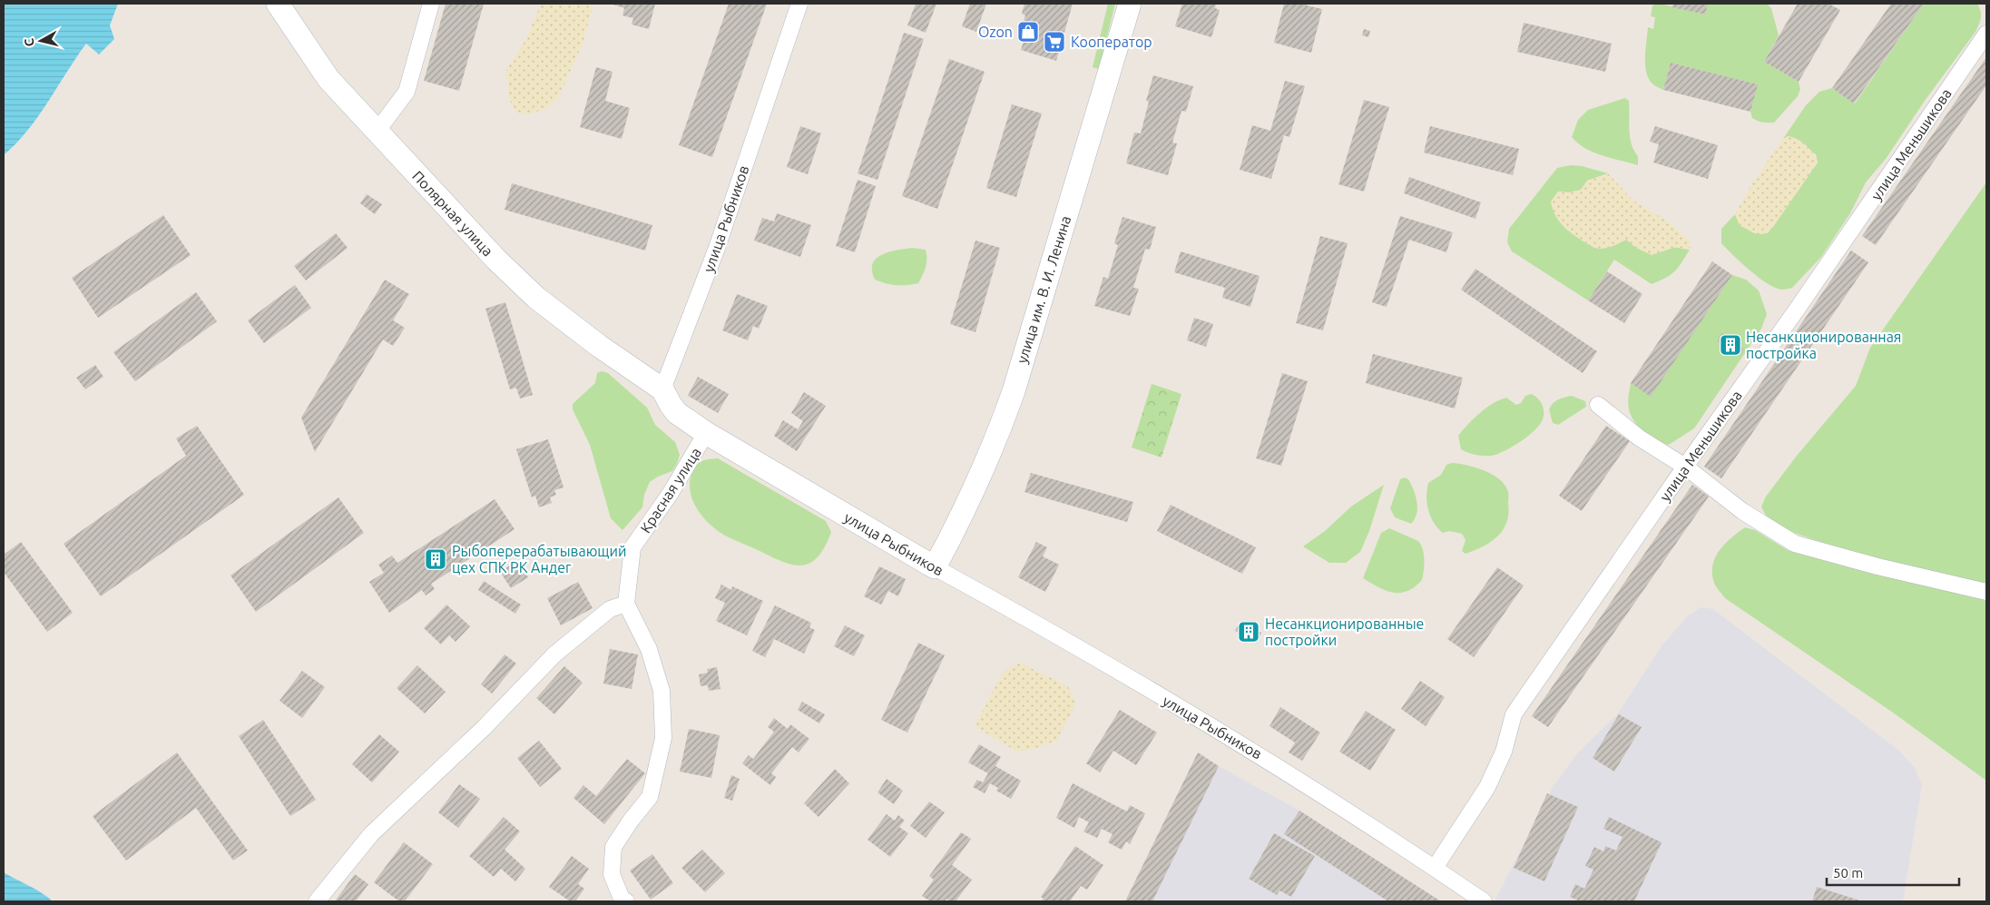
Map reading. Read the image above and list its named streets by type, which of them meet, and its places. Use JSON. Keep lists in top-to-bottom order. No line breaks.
{"streets":{"main road":["Полярная улица","улица Рыбников","улица им. В. И. Ленина"],"street":["улица Меньшикова","Красная улица"]},"crossings":[["улица Меньшикова","улица Рыбников"],["Полярная улица","улица Рыбников"],["улица Рыбников","улица им. В. И. Ленина"],["улица Рыбников","Красная улица"]],"places":{"shop":["Ozon"],"supermarket":["Кооператор"],"building":["Несанкционированная постройка","Рыбоперерабатывающий цех СПК РК Андег","Несанкционированные постройки"]},"scale_bar":"50 m","north":"left"}
